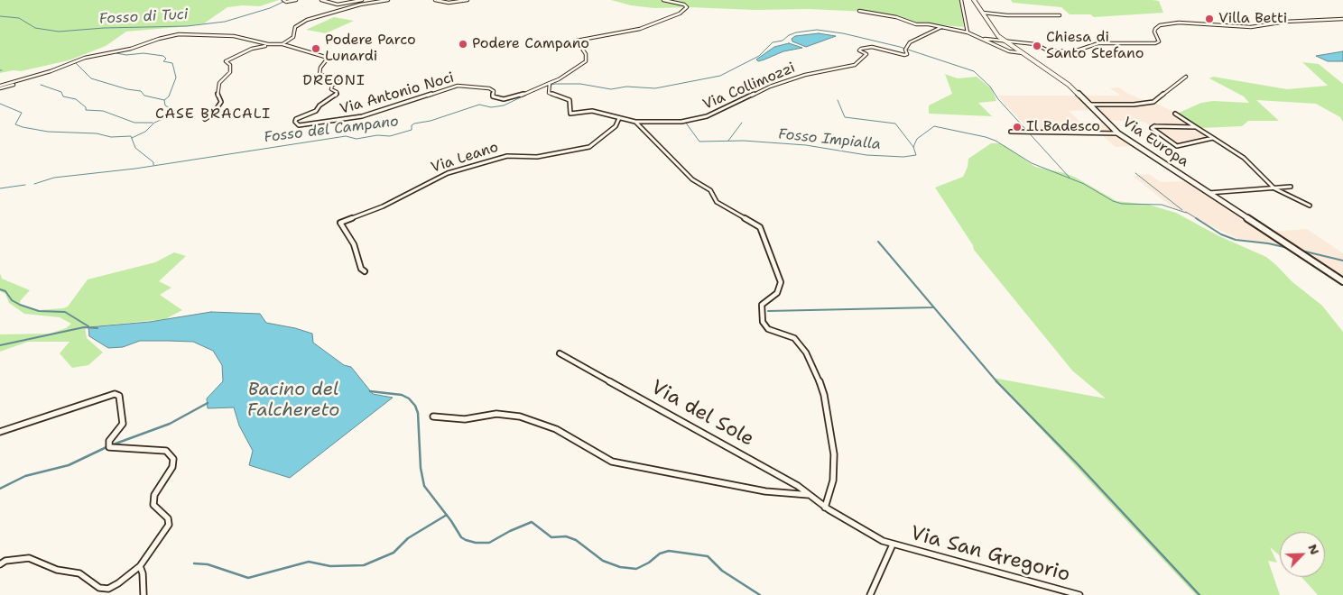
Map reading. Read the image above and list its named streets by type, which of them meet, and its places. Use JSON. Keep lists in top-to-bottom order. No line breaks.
{"streets":{"main road":["Via Europa"],"street":["Via Collimozzi","Via Antonio Noci","Via Leano","Via del Sole","Via San Gregorio"]},"crossings":[["Via del Sole","Via San Gregorio"]],"districts":["DREONI","CASE BRACALI"],"water":["Fosso di Tuci","Fosso del Campano","Fosso Impialla","Bacino del Falchereto"],"places":["Villa Betti","Podere Campano","Chiesa di Santo Stefano","Podere Parco Lunardi","Il Badesco"],"north":"top right"}
